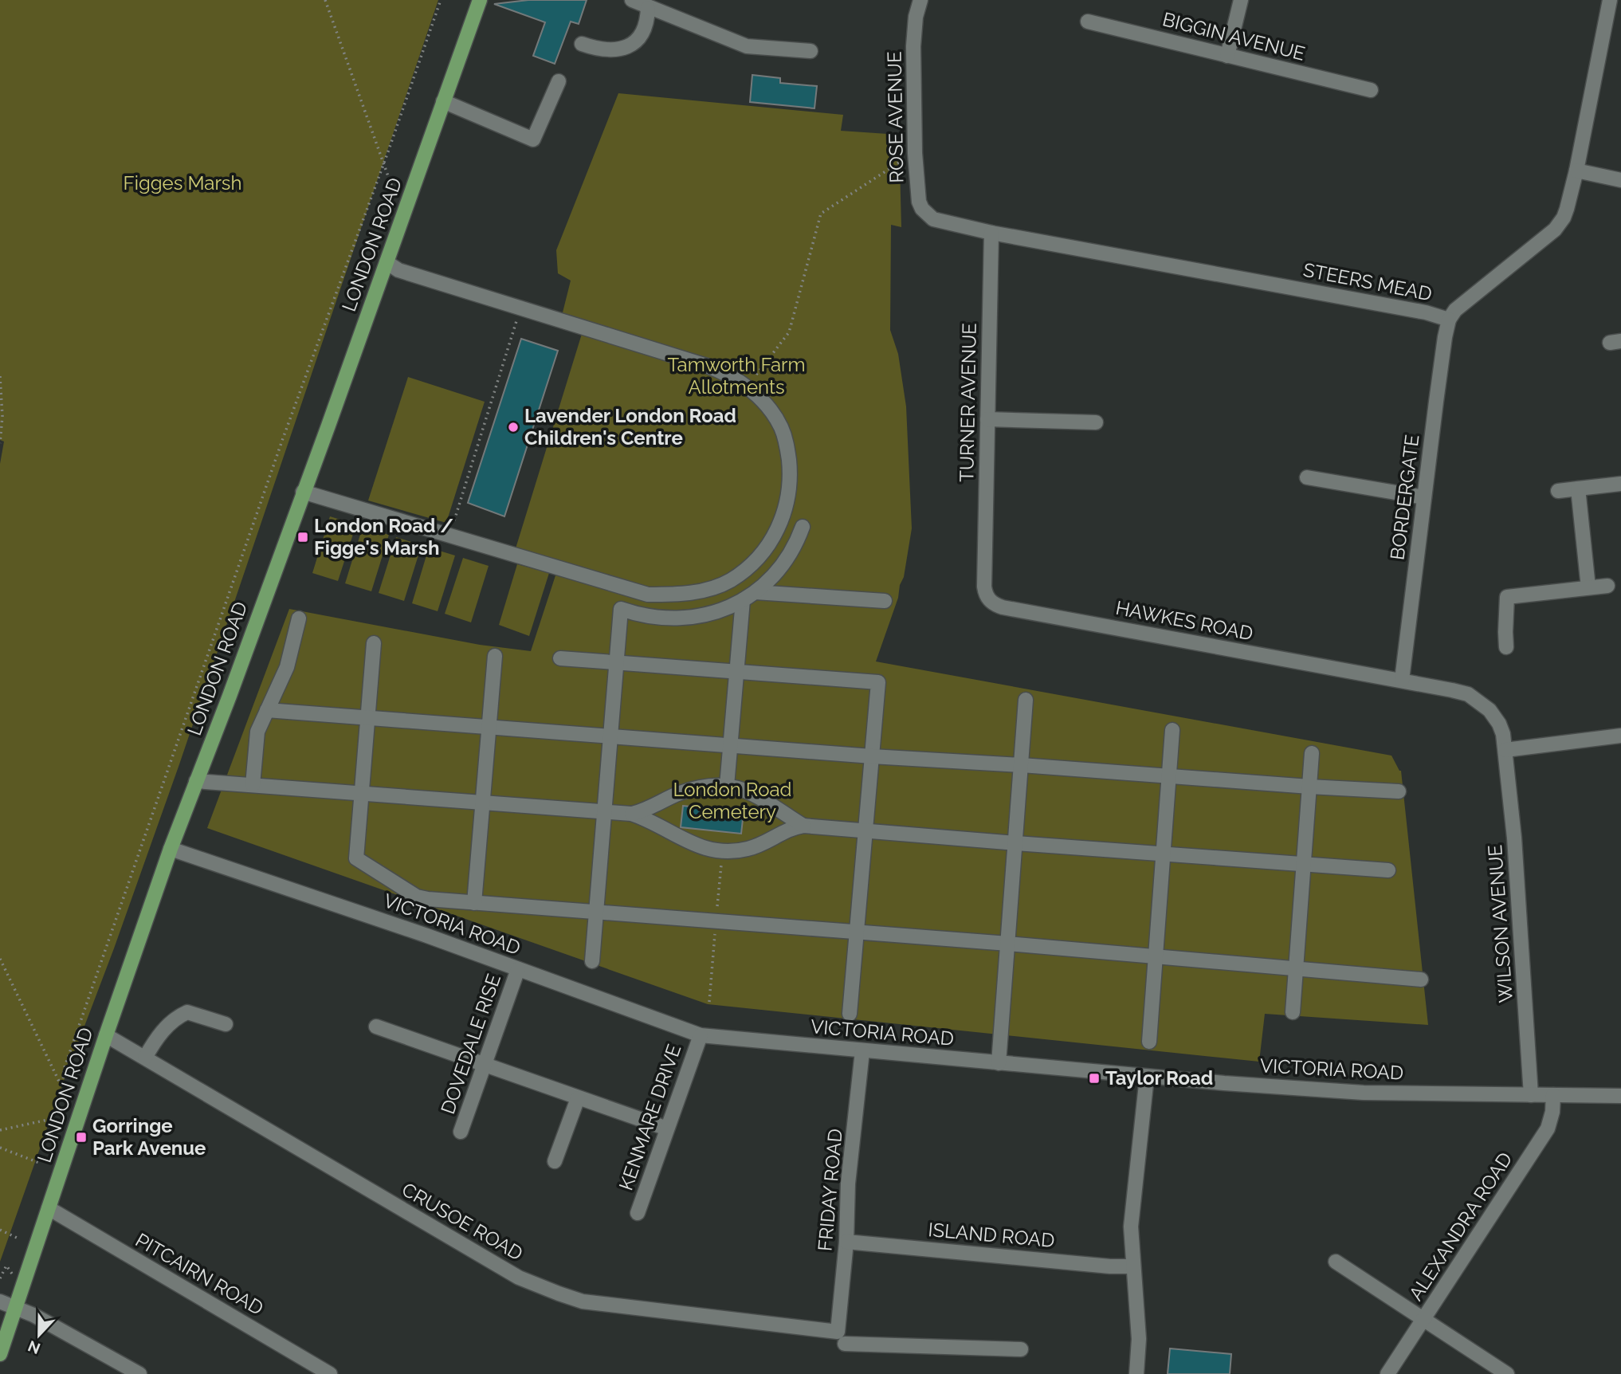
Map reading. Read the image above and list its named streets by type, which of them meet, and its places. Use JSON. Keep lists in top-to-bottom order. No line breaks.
{"streets":{"main road":["LONDON ROAD"],"street":["BIGGIN AVENUE","ROSE AVENUE","STEERS MEAD","TURNER AVENUE","BORDERGATE","HAWKES ROAD","WILSON AVENUE","VICTORIA ROAD","DOVEDALE RISE","KENMARE DRIVE","FRIDAY ROAD","CRUSOE ROAD","ALEXANDRA ROAD","ISLAND ROAD","PITCAIRN ROAD"]},"crossings":[["ROSE AVENUE","STEERS MEAD"],["LONDON ROAD","VICTORIA ROAD"],["LONDON ROAD","CRUSOE ROAD"],["LONDON ROAD","PITCAIRN ROAD"],["STEERS MEAD","TURNER AVENUE"],["STEERS MEAD","BORDERGATE"],["TURNER AVENUE","HAWKES ROAD"],["BORDERGATE","HAWKES ROAD"],["BORDERGATE","WILSON AVENUE"],["HAWKES ROAD","WILSON AVENUE"],["WILSON AVENUE","VICTORIA ROAD"],["VICTORIA ROAD","DOVEDALE RISE"],["VICTORIA ROAD","KENMARE DRIVE"],["VICTORIA ROAD","FRIDAY ROAD"],["VICTORIA ROAD","ALEXANDRA ROAD"],["FRIDAY ROAD","CRUSOE ROAD"],["FRIDAY ROAD","ISLAND ROAD"]],"parks":["Figges Marsh","Tamworth Farm Allotments","London Road Cemetery"],"places":{"other":["Lavender London Road Children's Centre"],"transit":["London Road / Figge's Marsh","Taylor Road","Gorringe Park Avenue"]},"north":"bottom"}
